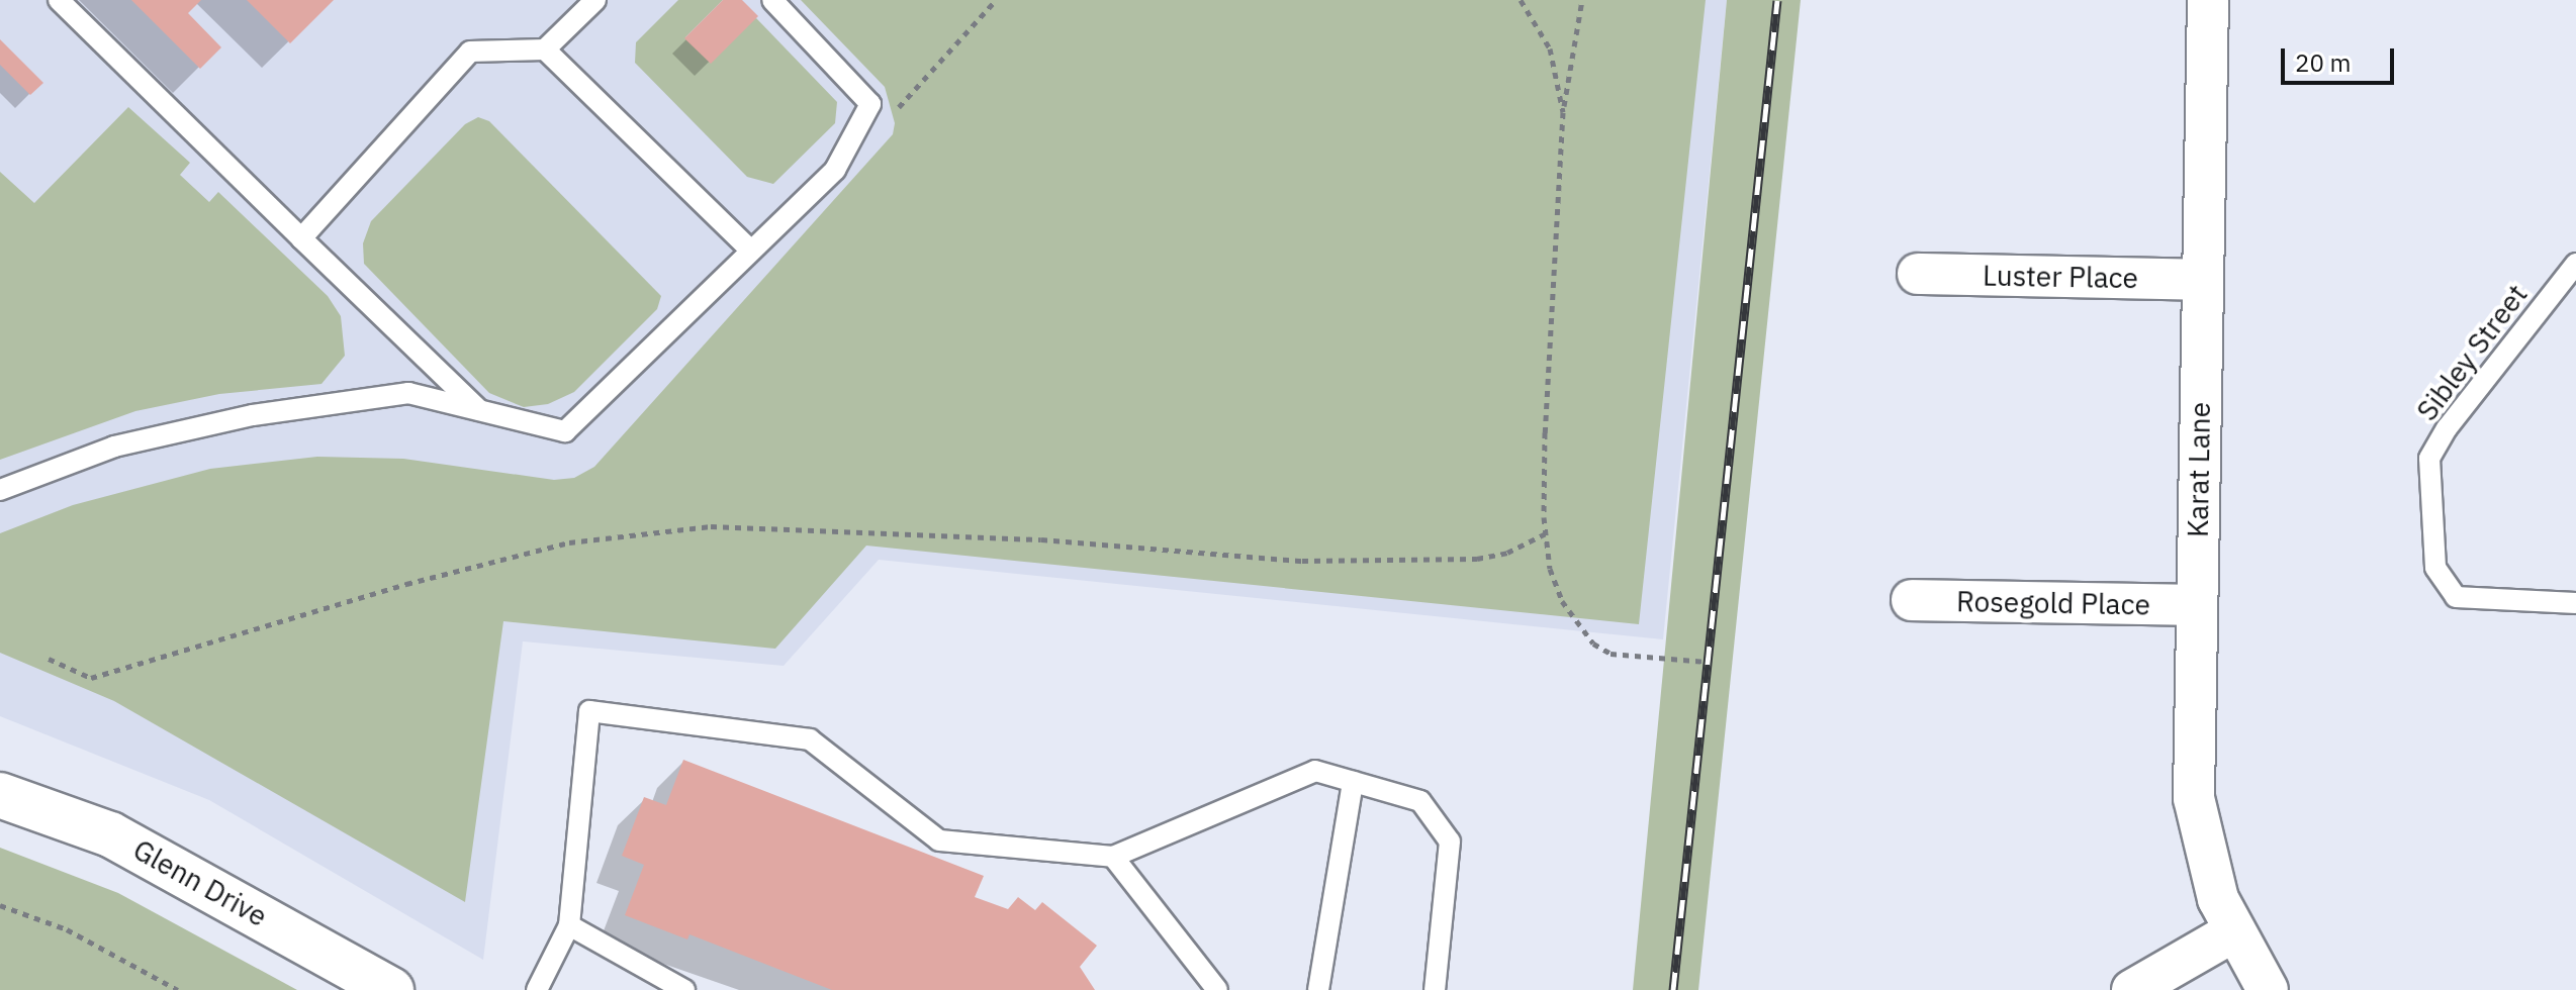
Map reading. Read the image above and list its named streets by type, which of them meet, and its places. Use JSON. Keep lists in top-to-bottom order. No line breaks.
{"streets":{"street":["Luster Place","Karat Lane","Rosegold Place","Glenn Drive"],"lane":["Sibley Street"]},"crossings":[["Luster Place","Karat Lane"],["Karat Lane","Rosegold Place"]],"scale_bar":"20 m"}
